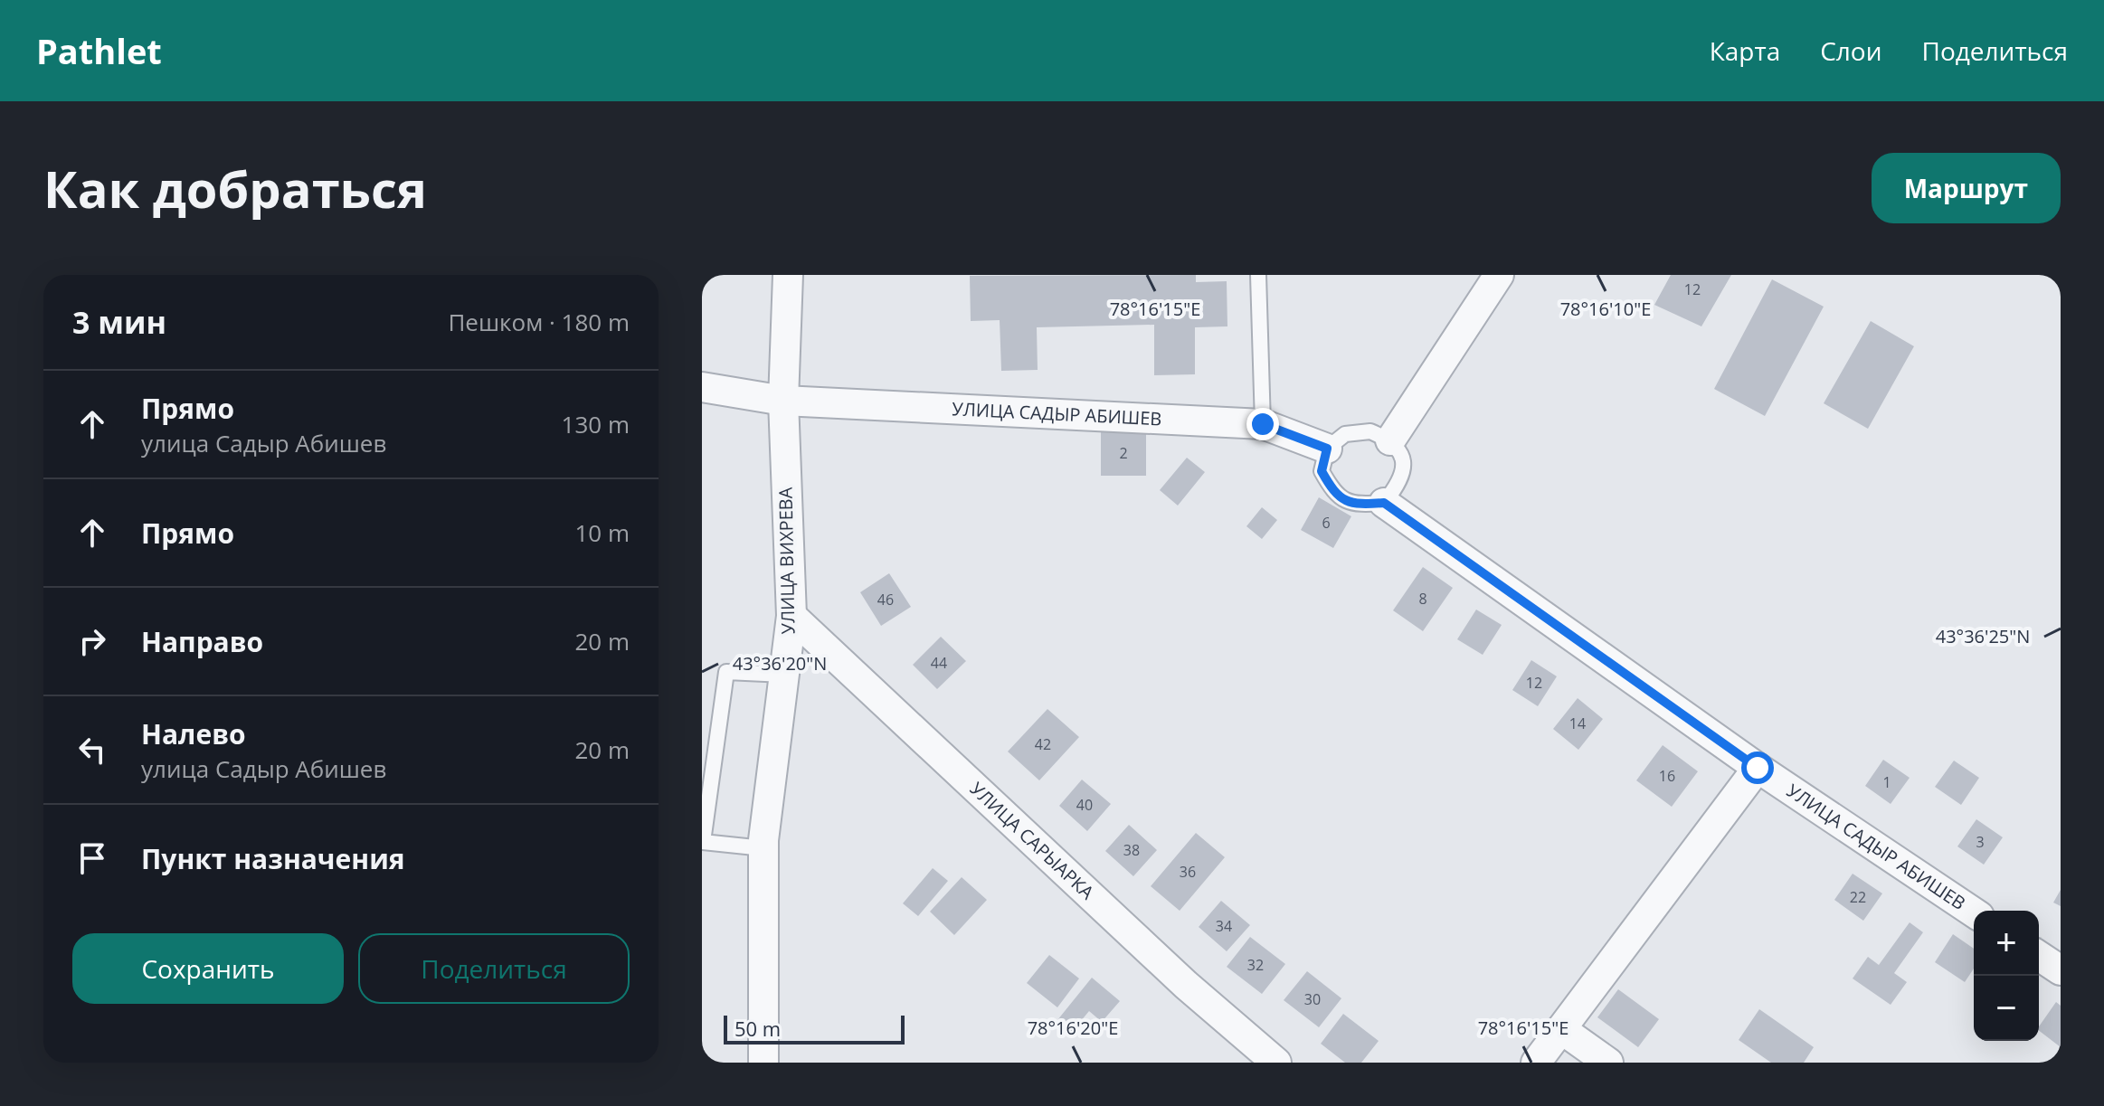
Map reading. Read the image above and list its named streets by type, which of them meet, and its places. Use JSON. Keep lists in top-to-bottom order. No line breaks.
{"streets":{"street":["УЛИЦА САДЫР АБИШЕВ","УЛИЦА ВИХРЕВА","УЛИЦА САРЫАРКА"]},"crossings":[["УЛИЦА САДЫР АБИШЕВ","УЛИЦА ВИХРЕВА"],["УЛИЦА ВИХРЕВА","УЛИЦА САРЫАРКА"]],"house_numbers":["12","2","6","8","46","44","12","14","42","16","1","40","3","38","36","22","34","32","30"],"scale_bar":"50 m","page":{"header":"Pathlet","nav":["Карта","Слои","Поделиться"],"buttons":["Маршрут",["Сохранить","Поделиться"]],"title":"Как добраться","heading":["3 мин","Пешком · 180 m"],"list":[["Прямо","улица Садыр Абишев","130 m"],["Прямо","10 m"],["Направо","20 m"],["Налево","улица Садыр Абишев","20 m"],"Пункт назначения"],"map_buttons":["+","−"],"scale":"50 m"},"coordinates":["78°16'15\"E","78°16'10\"E","43°36'25\"N","43°36'20\"N","78°16'20\"E"]}
